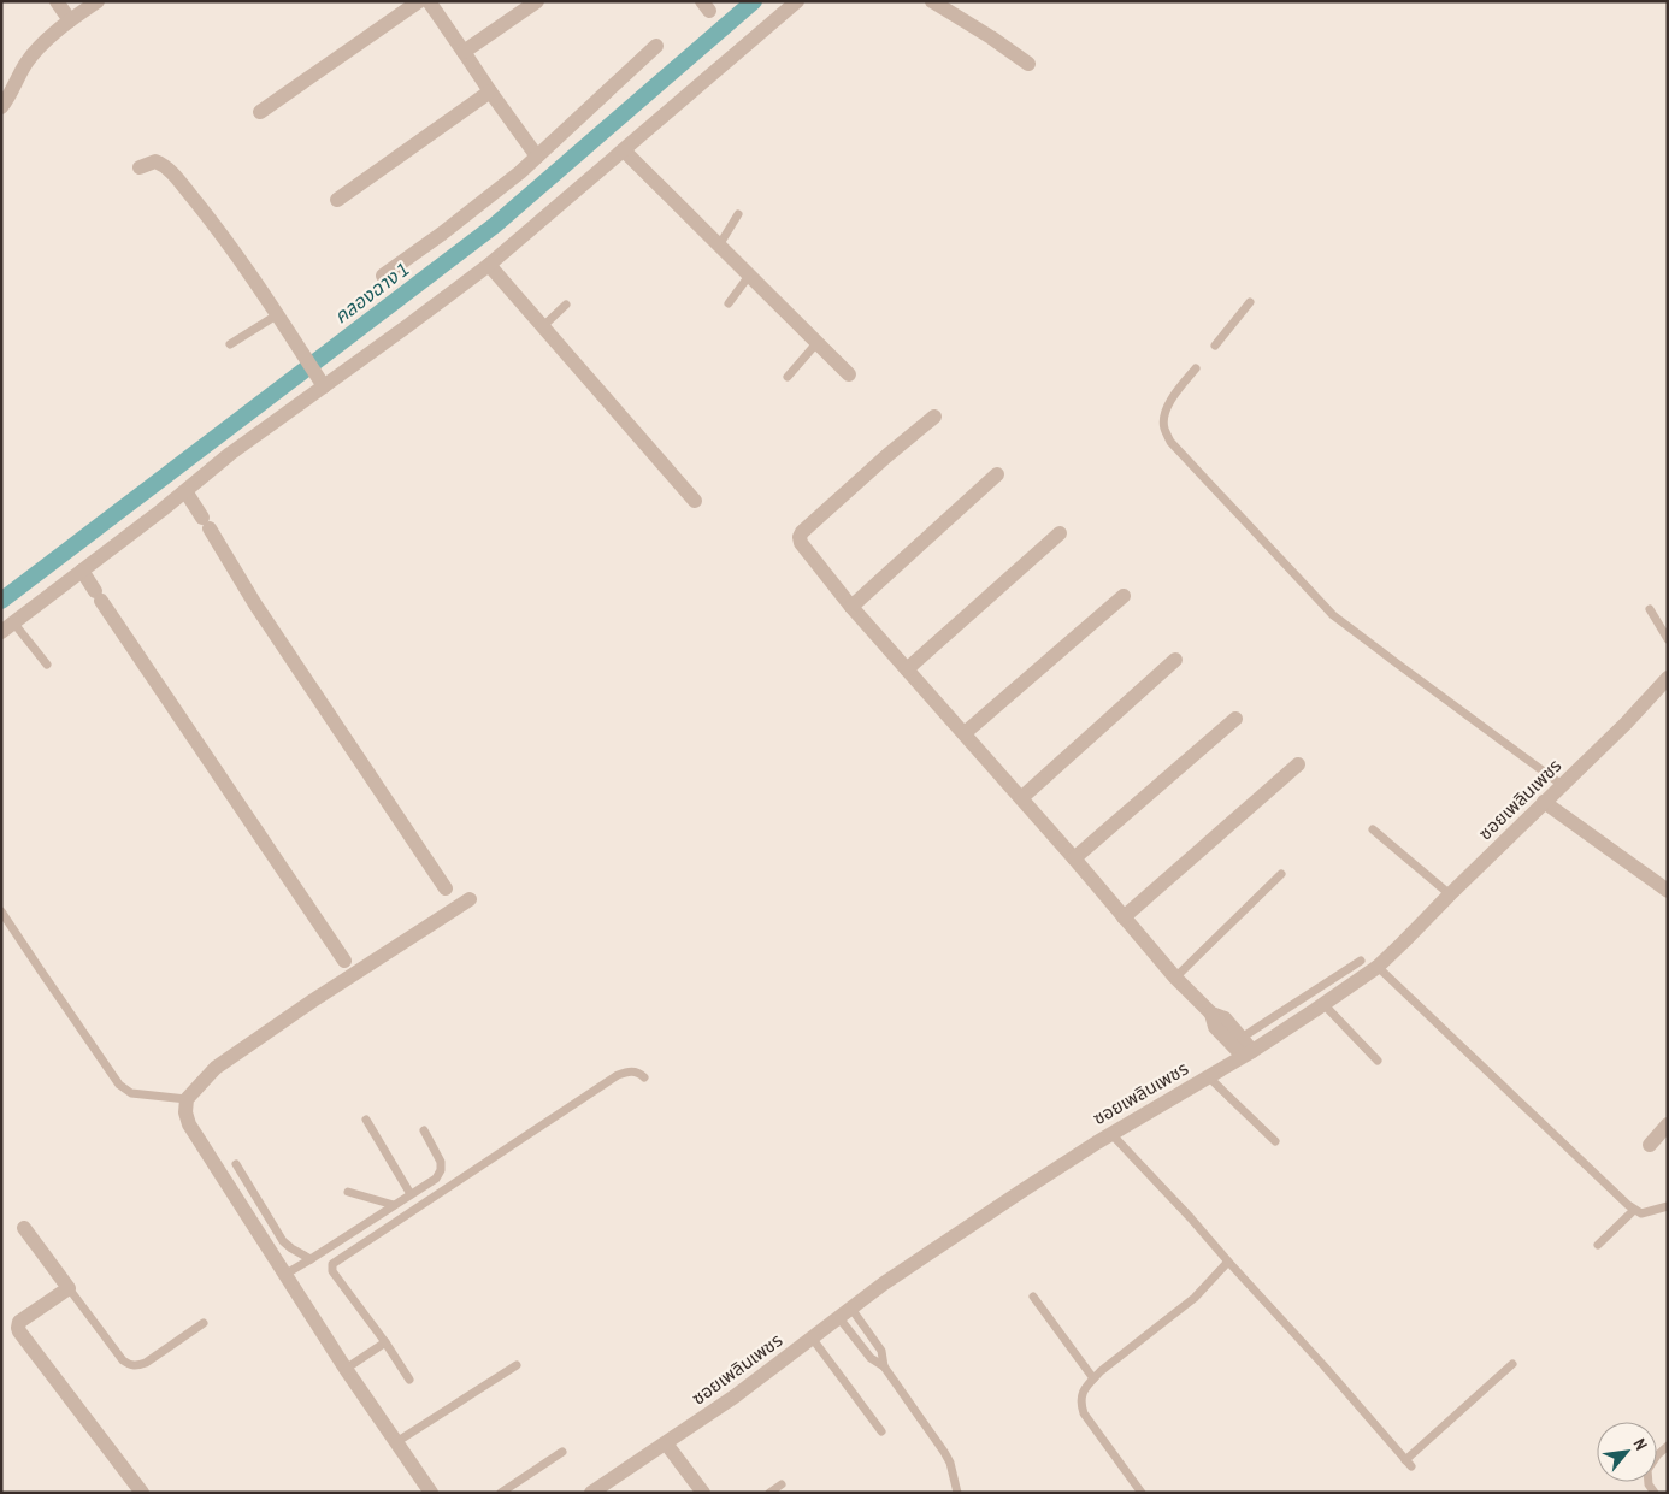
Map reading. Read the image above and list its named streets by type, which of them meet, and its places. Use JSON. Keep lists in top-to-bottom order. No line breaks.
{"streets":{"street":["ซอยเพลินเพชร"]},"water":["คลองฉาง 1"],"north":"top right"}
